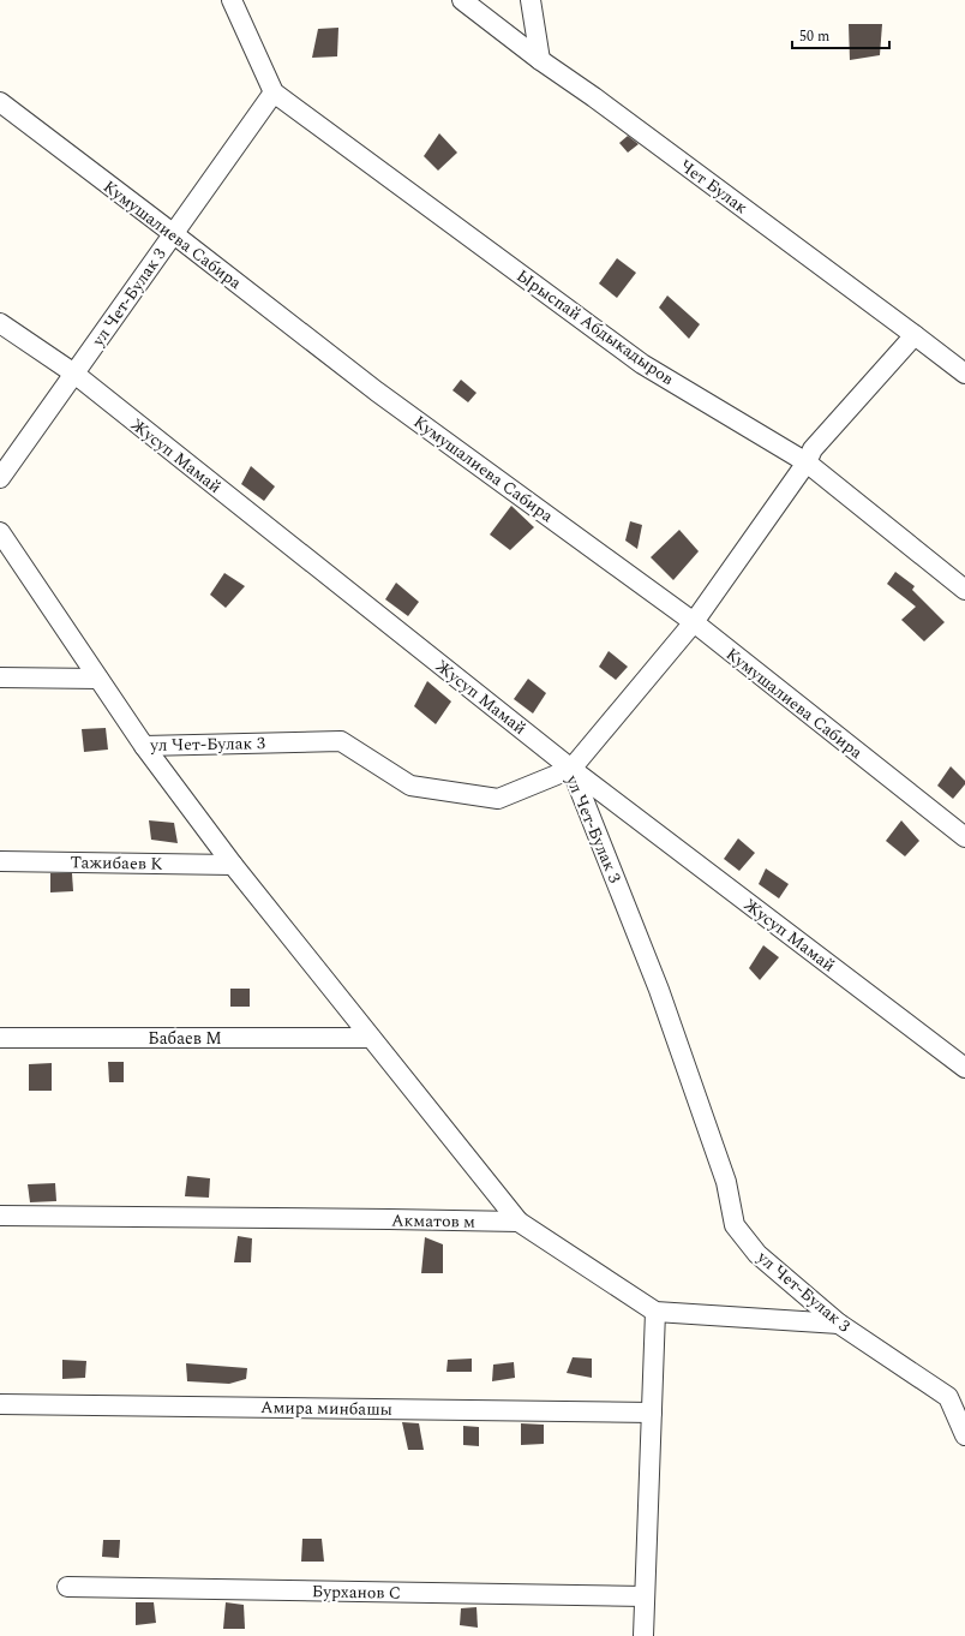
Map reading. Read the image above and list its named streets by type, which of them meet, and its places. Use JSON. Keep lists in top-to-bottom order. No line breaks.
{"streets":{"street":["Чет Булак","Кумушалиева Сабира","ул Чет-Булак 3","Ырыспай Абдыкадыров","Жусуп Мамай","Тажибаев К","Бабаев М","Акматов м","Амира минбашы","Бурханов С"]},"crossings":[["Кумушалиева Сабира","ул Чет-Булак 3"],["ул Чет-Булак 3","Ырыспай Абдыкадыров"],["ул Чет-Булак 3","Жусуп Мамай"]],"scale_bar":"50 m"}
